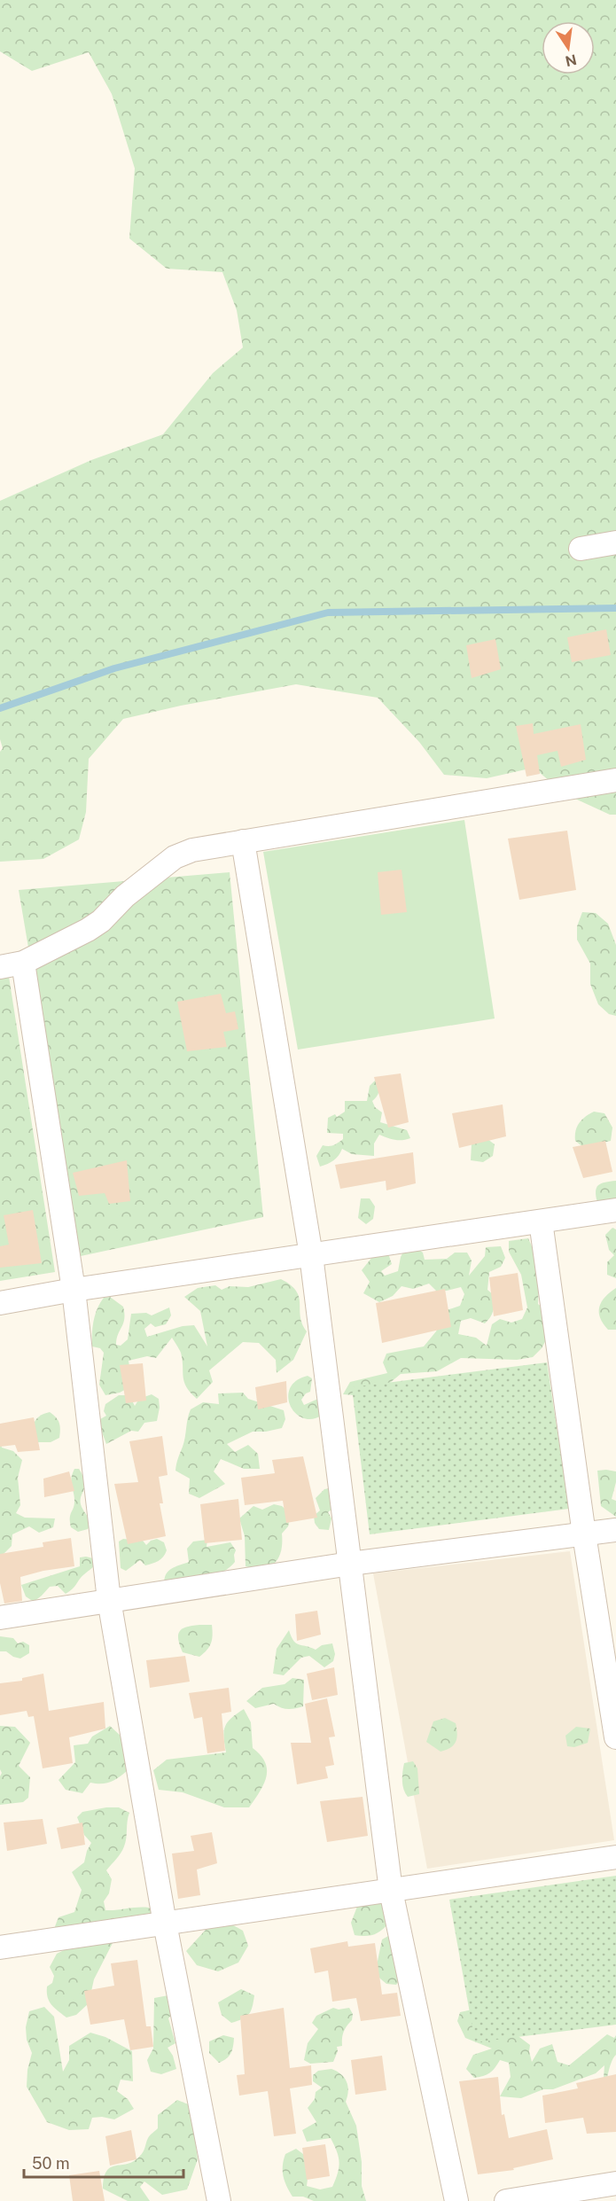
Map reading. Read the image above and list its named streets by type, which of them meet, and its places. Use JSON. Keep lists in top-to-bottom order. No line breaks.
{"scale_bar":"50 m","north":"bottom"}
